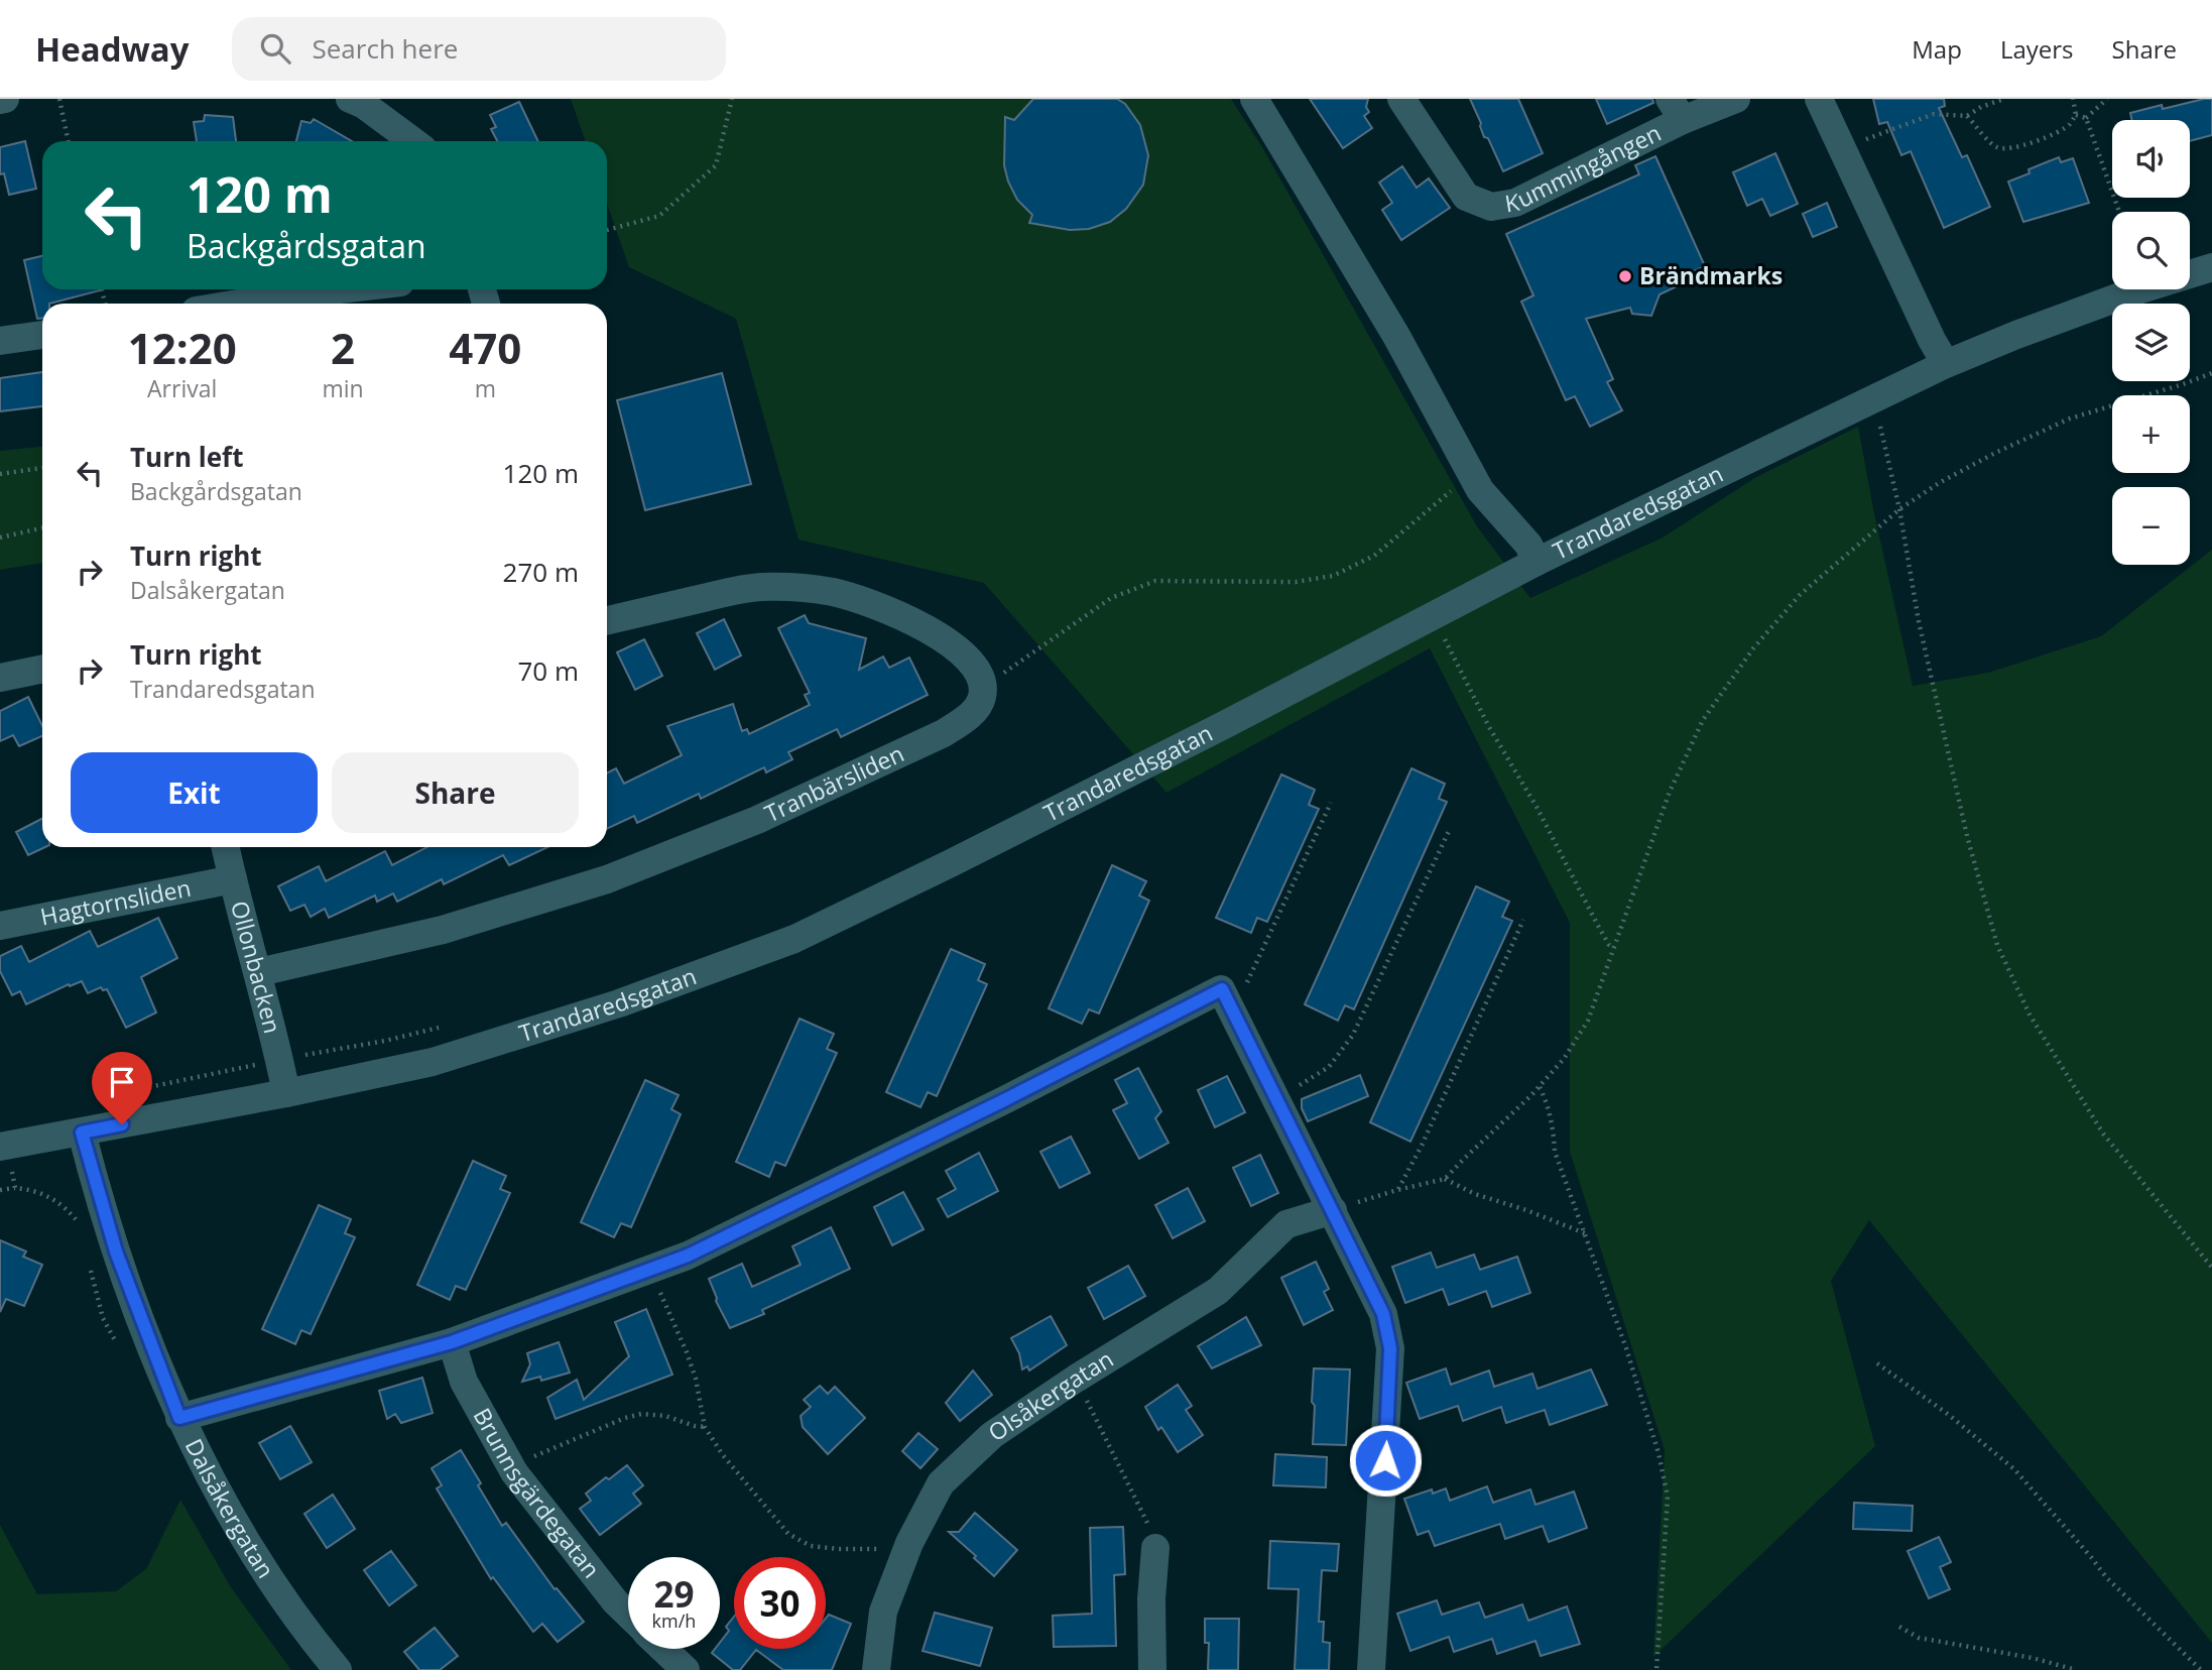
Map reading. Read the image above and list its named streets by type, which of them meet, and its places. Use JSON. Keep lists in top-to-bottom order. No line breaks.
{"streets":{"street":["Kummingången","Trandaredsgatan","Tranbärsliden","Hagtornsliden","Ollonbacken","Olsåkergatan","Brunnsgärdegatan","Dalsåkergatan"]},"crossings":[["Trandaredsgatan","Ollonbacken"],["Trandaredsgatan","Dalsåkergatan"],["Tranbärsliden","Ollonbacken"],["Hagtornsliden","Ollonbacken"]],"places":["Brändmarks"],"page":{"header":"Headway","search":"Search here","nav":["Map","Layers","Share"],"map_buttons":["+","−"],"turn":["120 m","Backgårdsgatan"],"eta":["12:20","Arrival","2","min","470","m"],"list":[{"name":"Turn left","note":"Backgårdsgatan","value":"120 m"},{"name":"Turn right","note":"Dalsåkergatan","value":"270 m"},{"name":"Turn right","note":"Trandaredsgatan","value":"70 m"}],"buttons":["Exit","Share"],"speed":"29 km/h","limit":"30"}}
